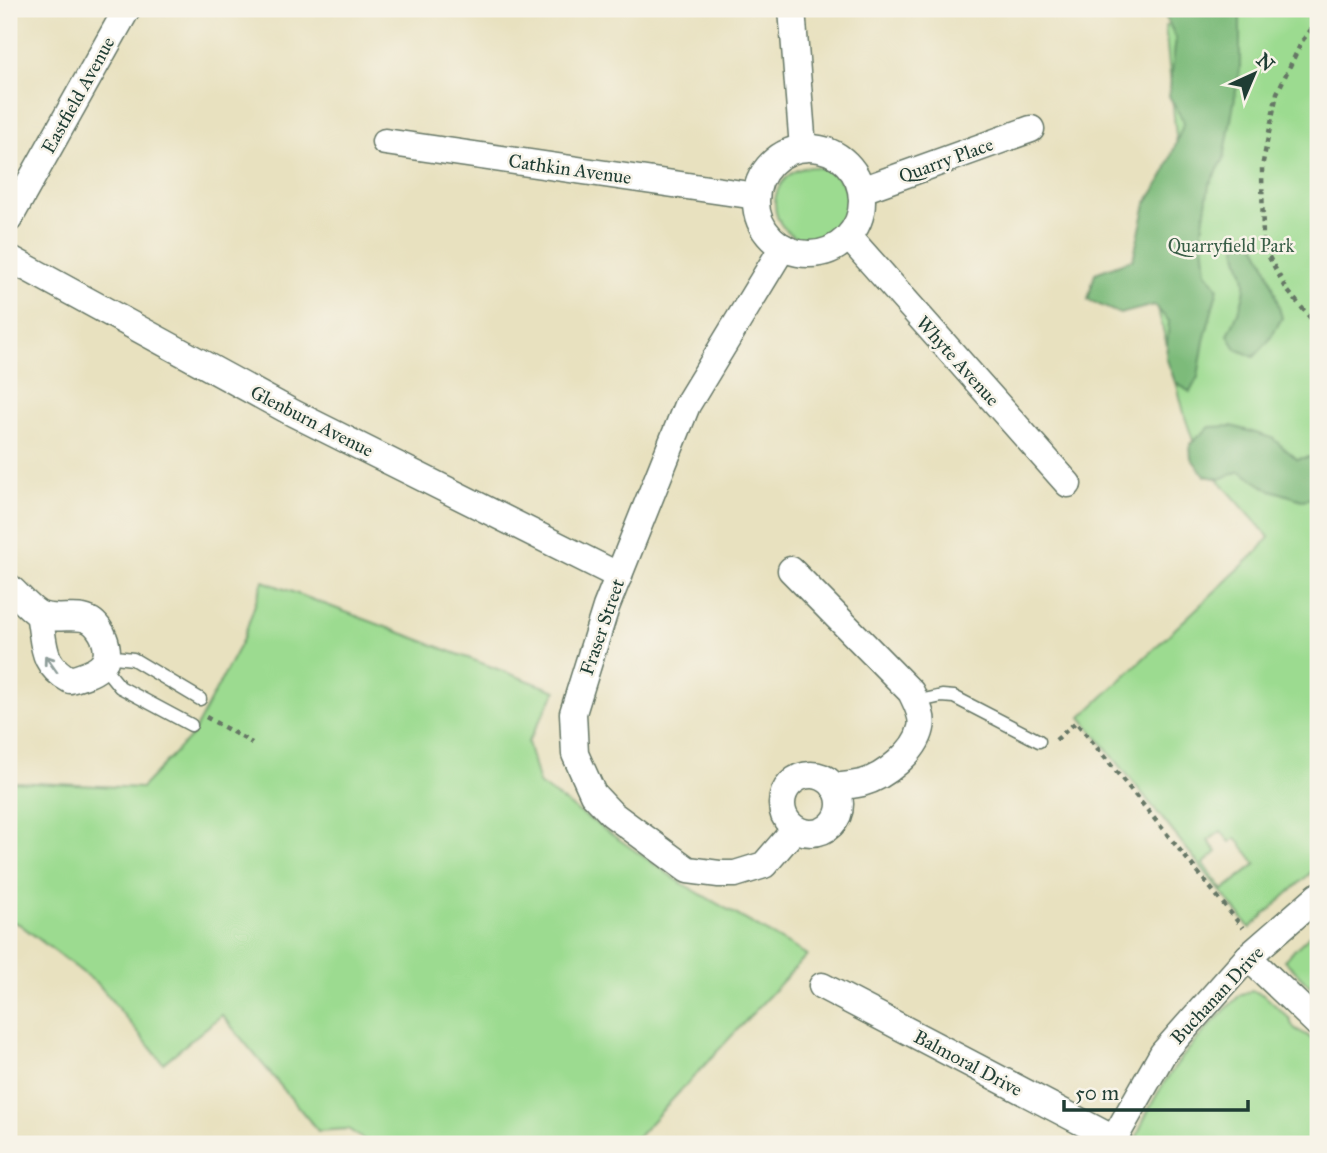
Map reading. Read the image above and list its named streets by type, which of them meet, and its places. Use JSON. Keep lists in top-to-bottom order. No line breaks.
{"streets":{"street":["Eastfield Avenue","Quarry Place","Cathkin Avenue","Whyte Avenue","Glenburn Avenue","Fraser Street","Buchanan Drive","Balmoral Drive"]},"crossings":[["Quarry Place","Cathkin Avenue"],["Quarry Place","Whyte Avenue"],["Quarry Place","Fraser Street"],["Cathkin Avenue","Whyte Avenue"],["Cathkin Avenue","Fraser Street"],["Whyte Avenue","Fraser Street"],["Glenburn Avenue","Fraser Street"],["Buchanan Drive","Balmoral Drive"]],"parks":["Quarryfield Park"],"scale_bar":"50 m","north":"top right"}
